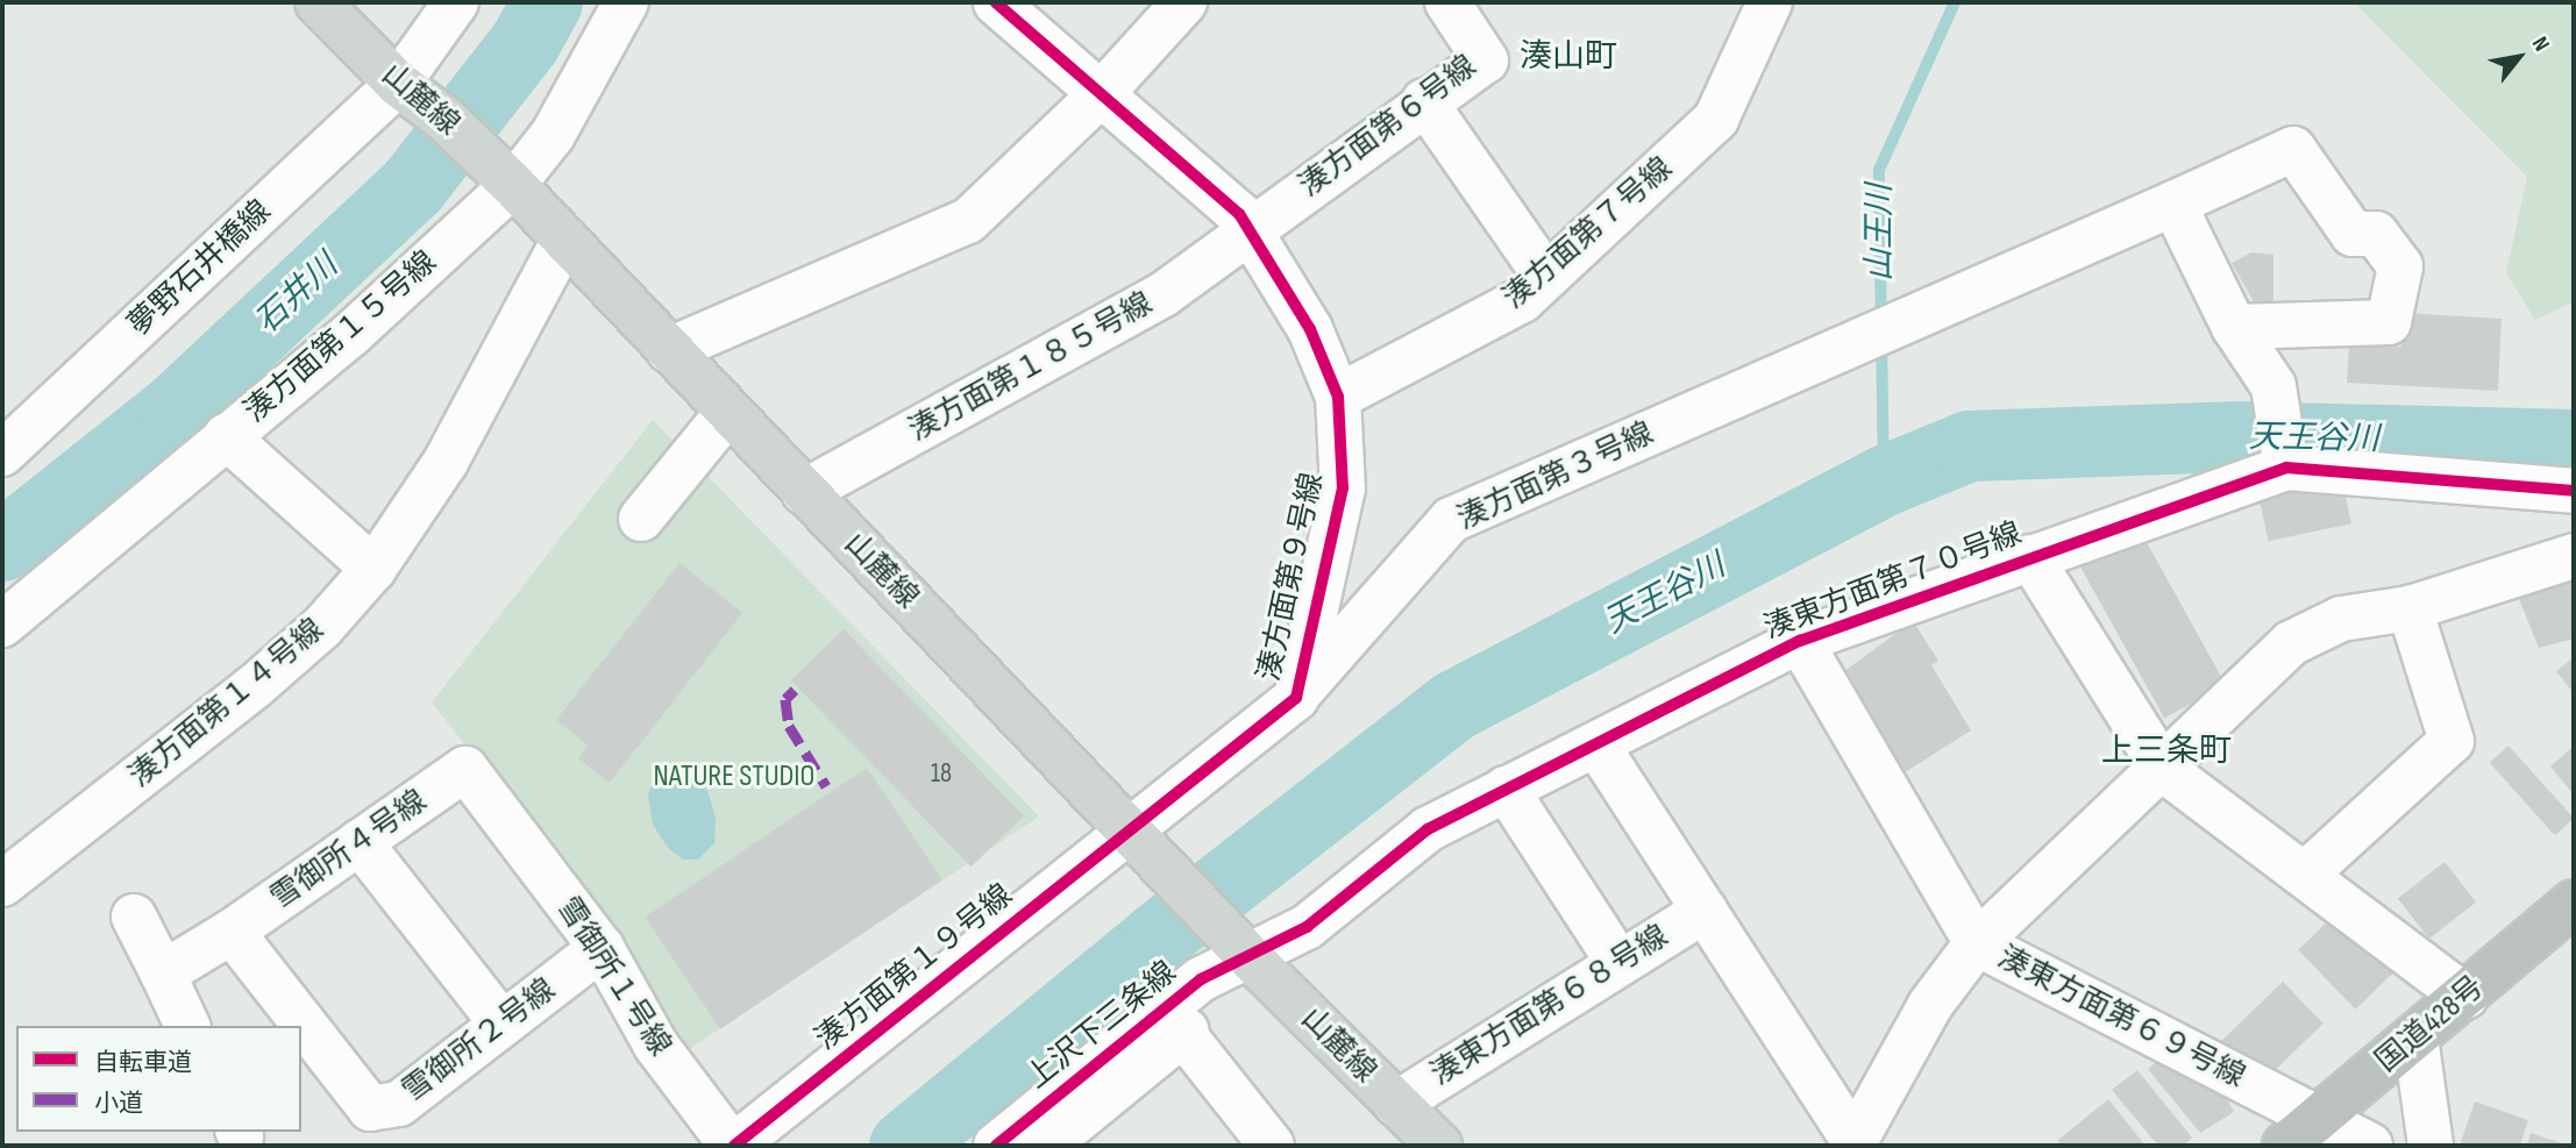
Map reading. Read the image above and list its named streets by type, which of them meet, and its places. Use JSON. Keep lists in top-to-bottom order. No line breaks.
{"streets":{"highway":["国道428号"],"main road":["山麓線"],"street":["湊方面第６号線","湊方面第７号線","夢野石井橋線","湊方面第１５号線","湊方面第１８５号線","湊方面第３号線","湊方面第９号線","湊東方面第７０号線","湊方面第１４号線","雪御所４号線","湊方面第１９号線","雪御所１号線","湊東方面第６８号線","湊東方面第６９号線","上沢下三条線","雪御所２号線"]},"crossings":[["山麓線","夢野石井橋線"],["山麓線","湊方面第１５号線"],["山麓線","湊方面第１８５号線"],["山麓線","湊方面第９号線"],["山麓線","湊東方面第７０号線"],["山麓線","湊方面第１４号線"],["山麓線","湊方面第１９号線"],["山麓線","湊東方面第６８号線"],["山麓線","上沢下三条線"],["湊方面第６号線","湊方面第１８５号線"],["湊方面第６号線","湊方面第９号線"],["湊方面第７号線","湊方面第９号線"],["湊方面第１８５号線","湊方面第９号線"],["湊方面第３号線","湊方面第９号線"],["湊方面第９号線","湊方面第１９号線"],["湊東方面第７０号線","湊東方面第６９号線"],["湊東方面第７０号線","上沢下三条線"],["雪御所４号線","雪御所１号線"],["雪御所４号線","雪御所２号線"],["湊方面第１９号線","雪御所１号線"],["雪御所１号線","雪御所２号線"],["湊東方面第６９号線","国道428号"]],"districts":["湊山町","上三条町"],"water":["山王川","石井川","天王谷川"],"parks":["NATURE STUDIO"],"house_numbers":["18"],"legend":["自転車道","小道"],"north":"top right"}
